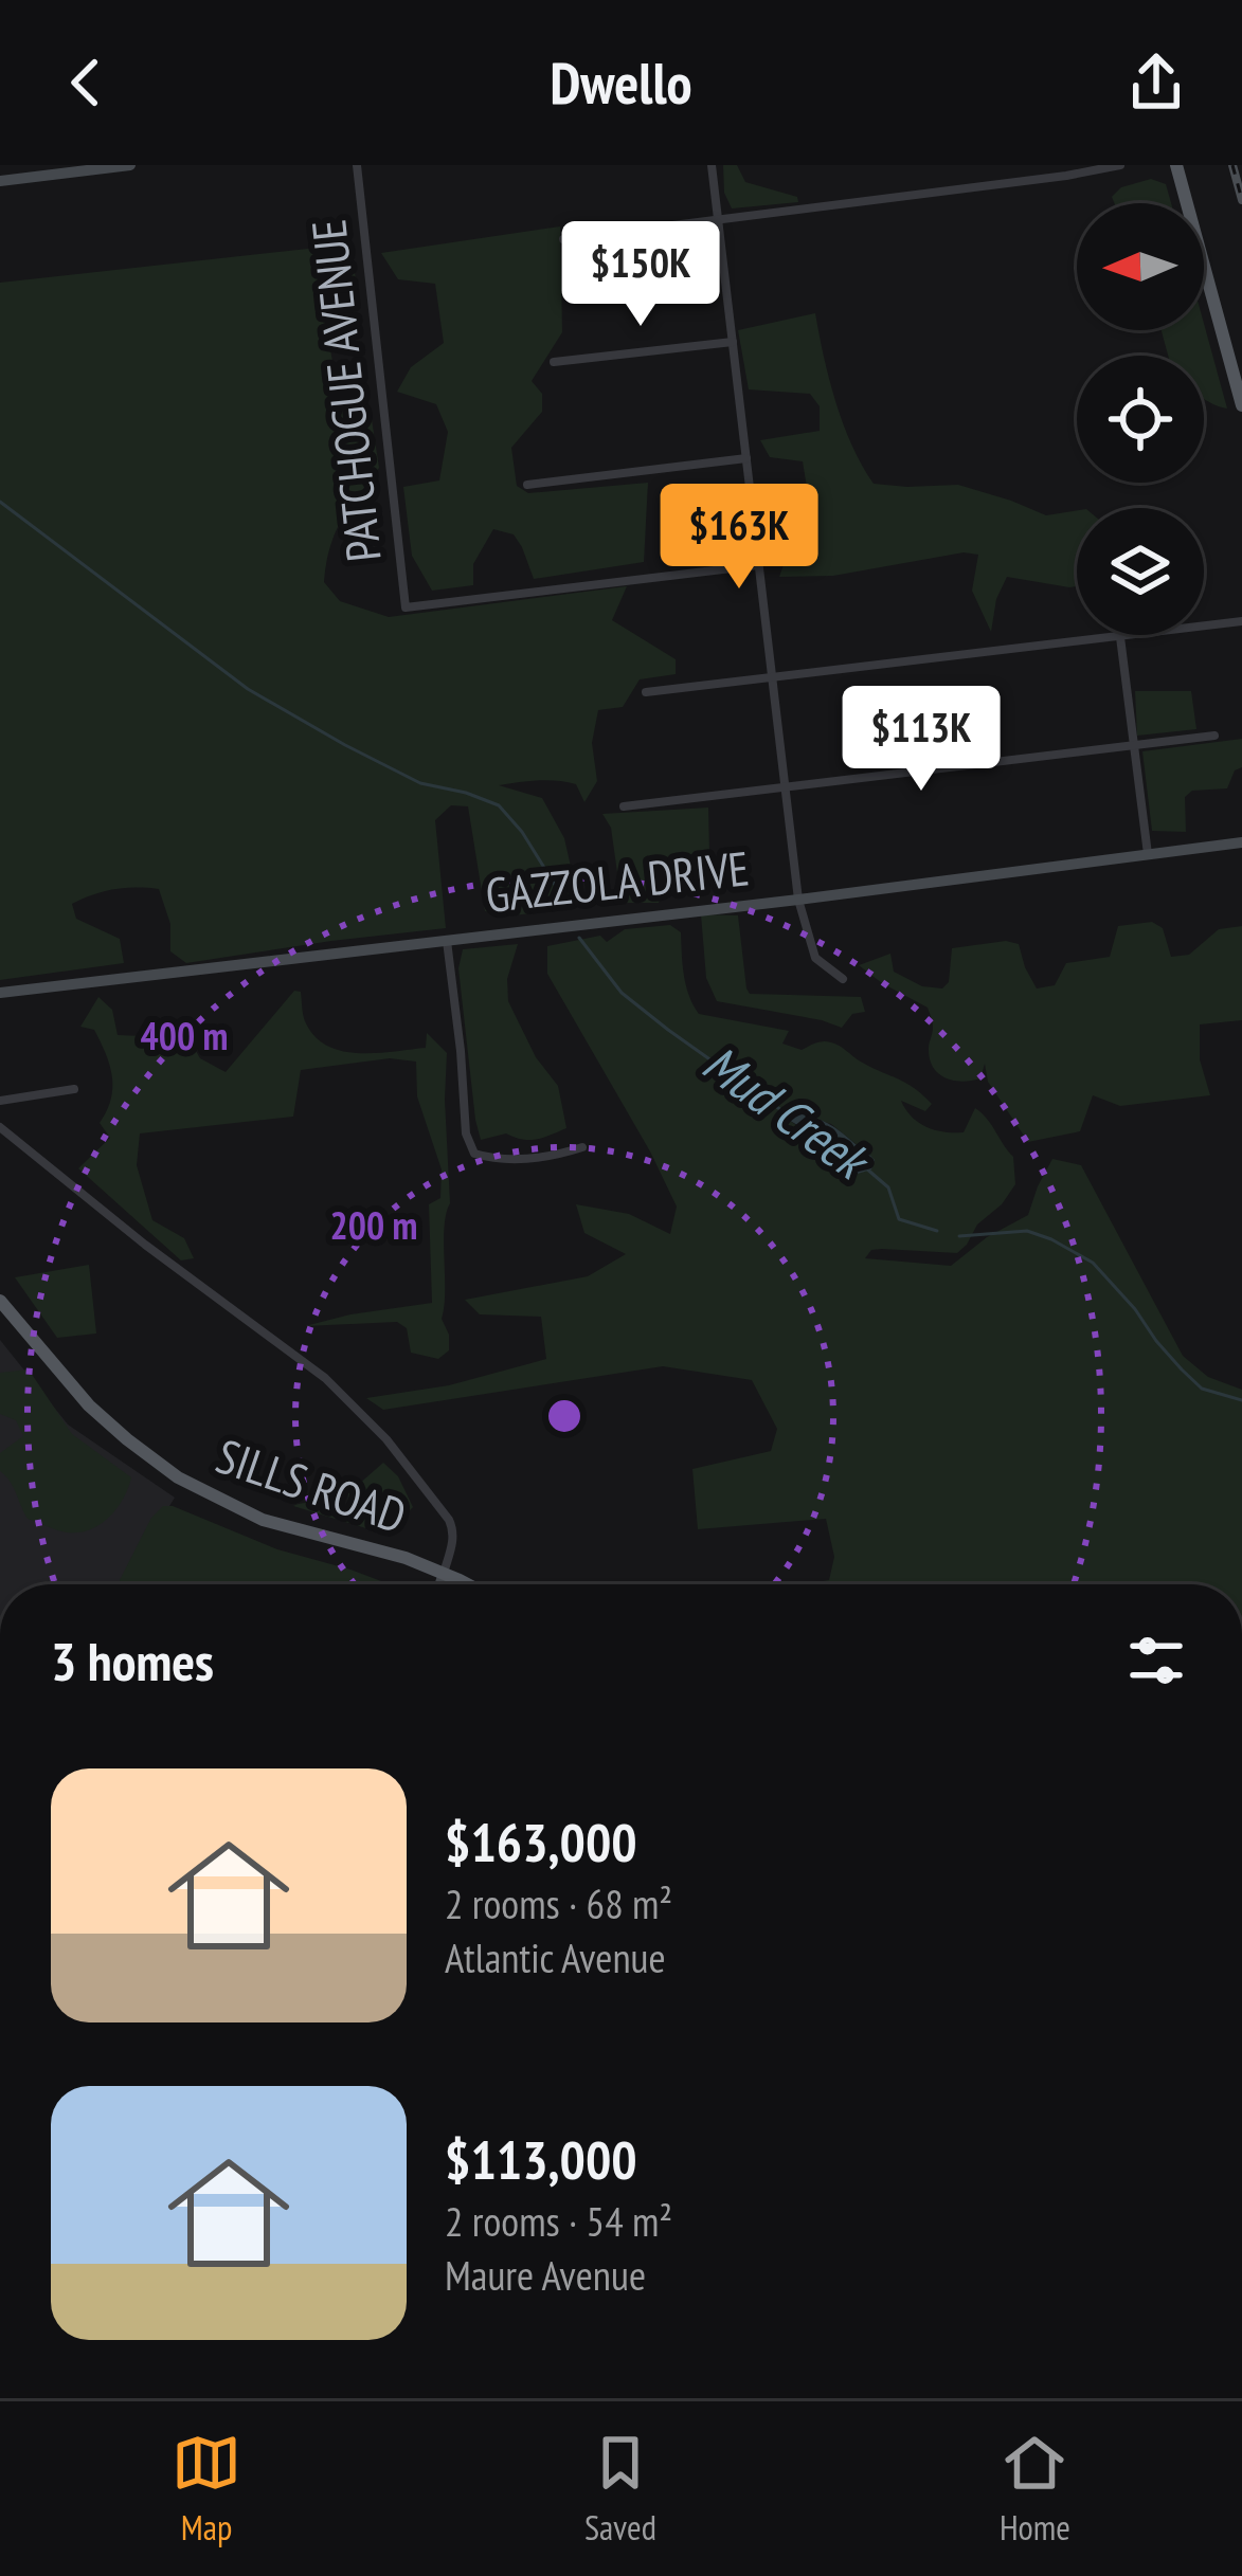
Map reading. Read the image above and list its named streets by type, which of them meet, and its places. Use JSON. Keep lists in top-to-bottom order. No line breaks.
{"streets":{"main road":["SILLS ROAD"],"street":["PATCHOGUE AVENUE","GAZZOLA DRIVE"]},"water":["Mud Creek"],"north":"left","page":{"header":"Dwello","price":["$150K","$163K","$113K"],"heading":"3 homes","list":[{"name":"$163,000","note":"2 rooms · 68 m² · Atlantic Avenue"},{"name":"$113,000","note":"2 rooms · 54 m² · Maure Avenue"}],"tabs":["Map","Saved","Home"]},"rings":["400 m","200 m"]}
